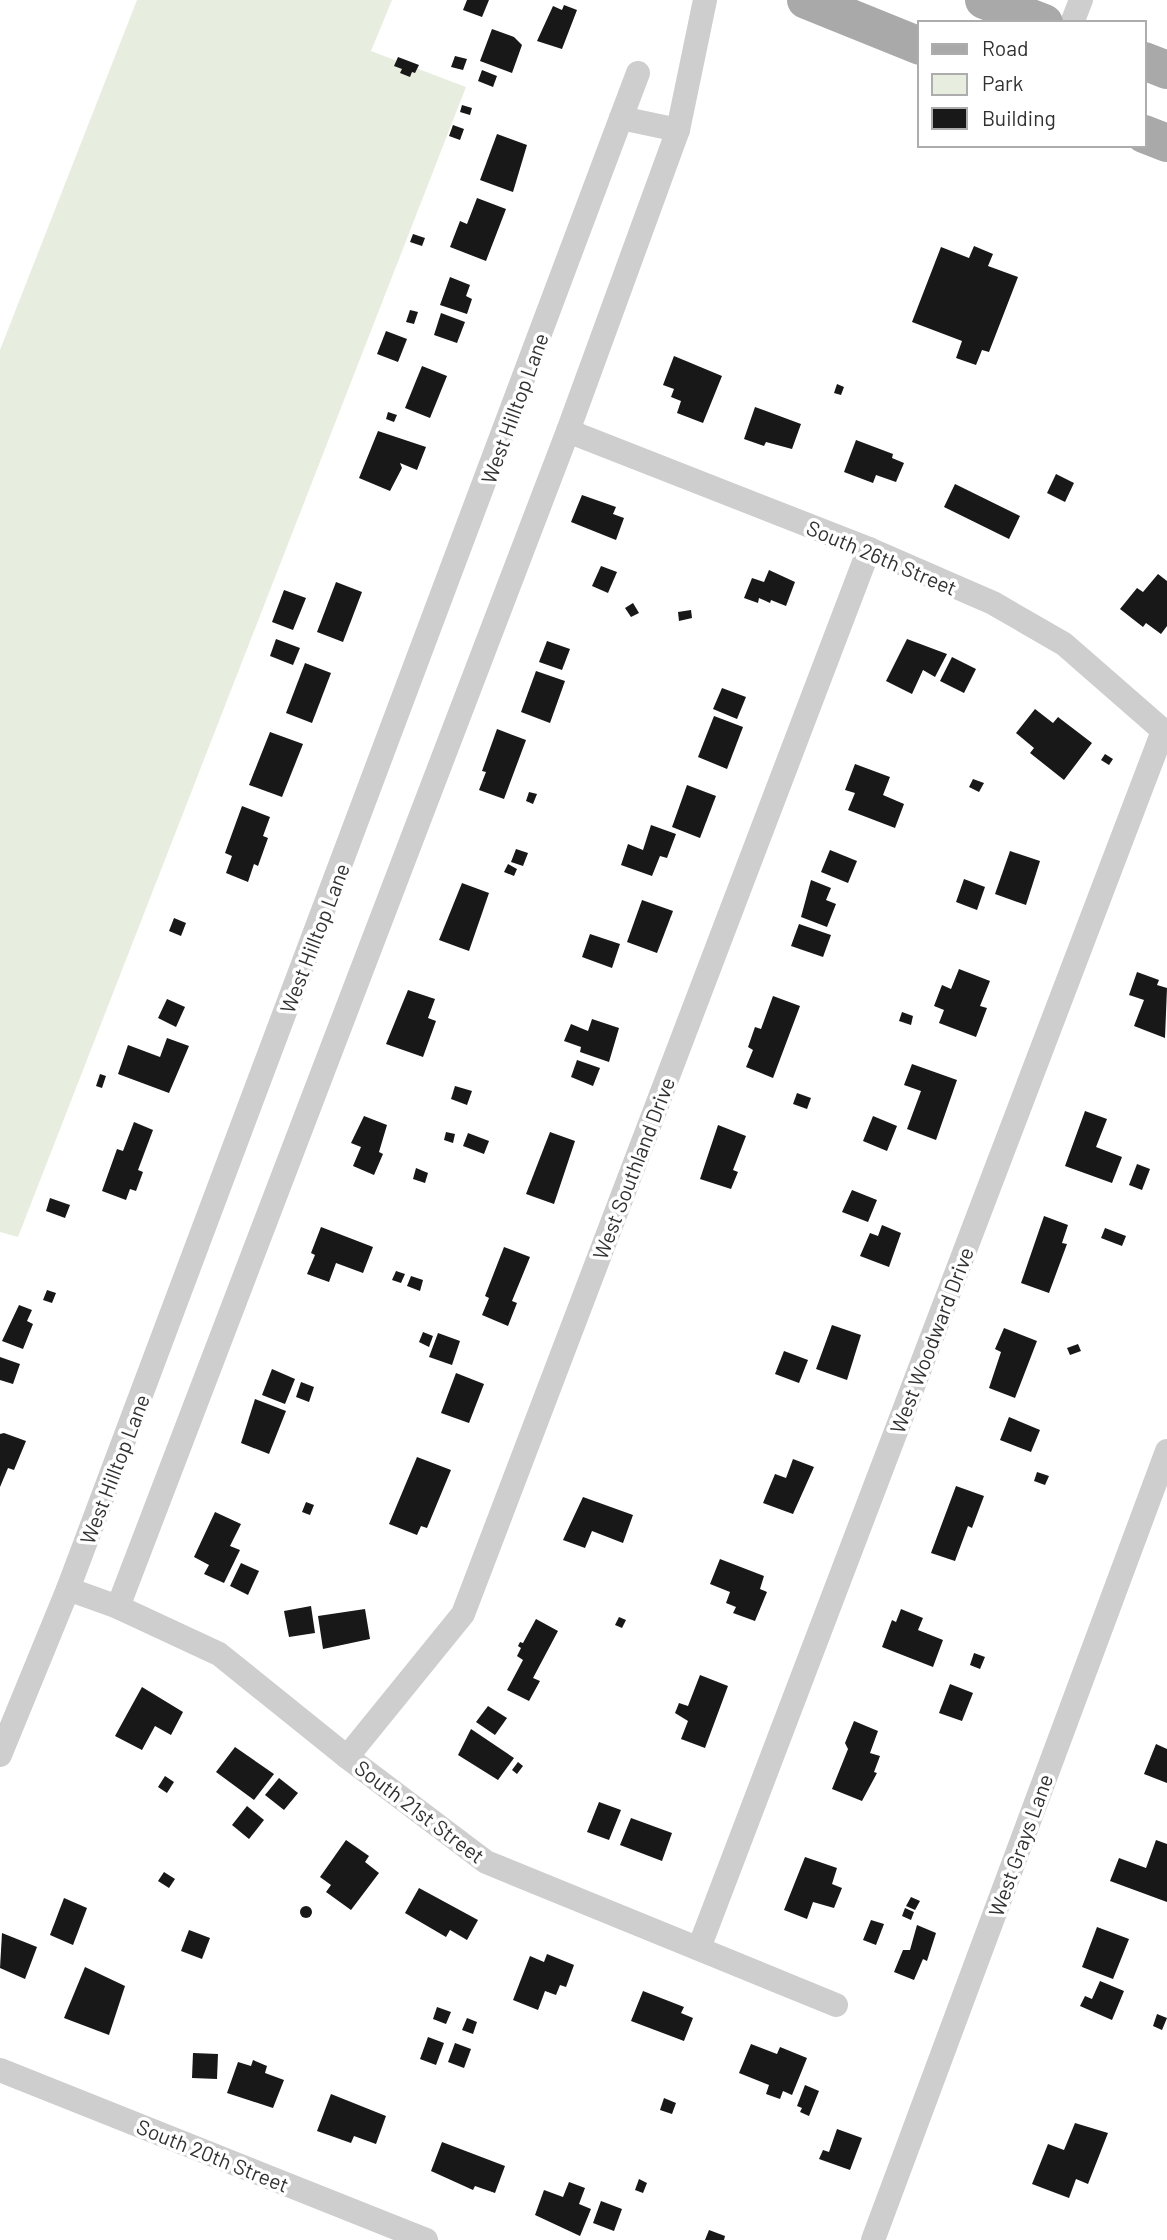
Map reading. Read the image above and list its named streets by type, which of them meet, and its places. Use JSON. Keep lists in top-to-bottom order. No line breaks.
{"streets":{"street":["West Hilltop Lane","South 26th Street","West Southland Drive","West Woodward Drive","South 21st Street","West Grays Lane","South 20th Street"]},"crossings":[["West Hilltop Lane","South 21st Street"],["South 26th Street","West Southland Drive"],["South 26th Street","West Woodward Drive"],["West Southland Drive","South 21st Street"],["West Woodward Drive","South 21st Street"]],"legend":["Road","Park","Building"]}
